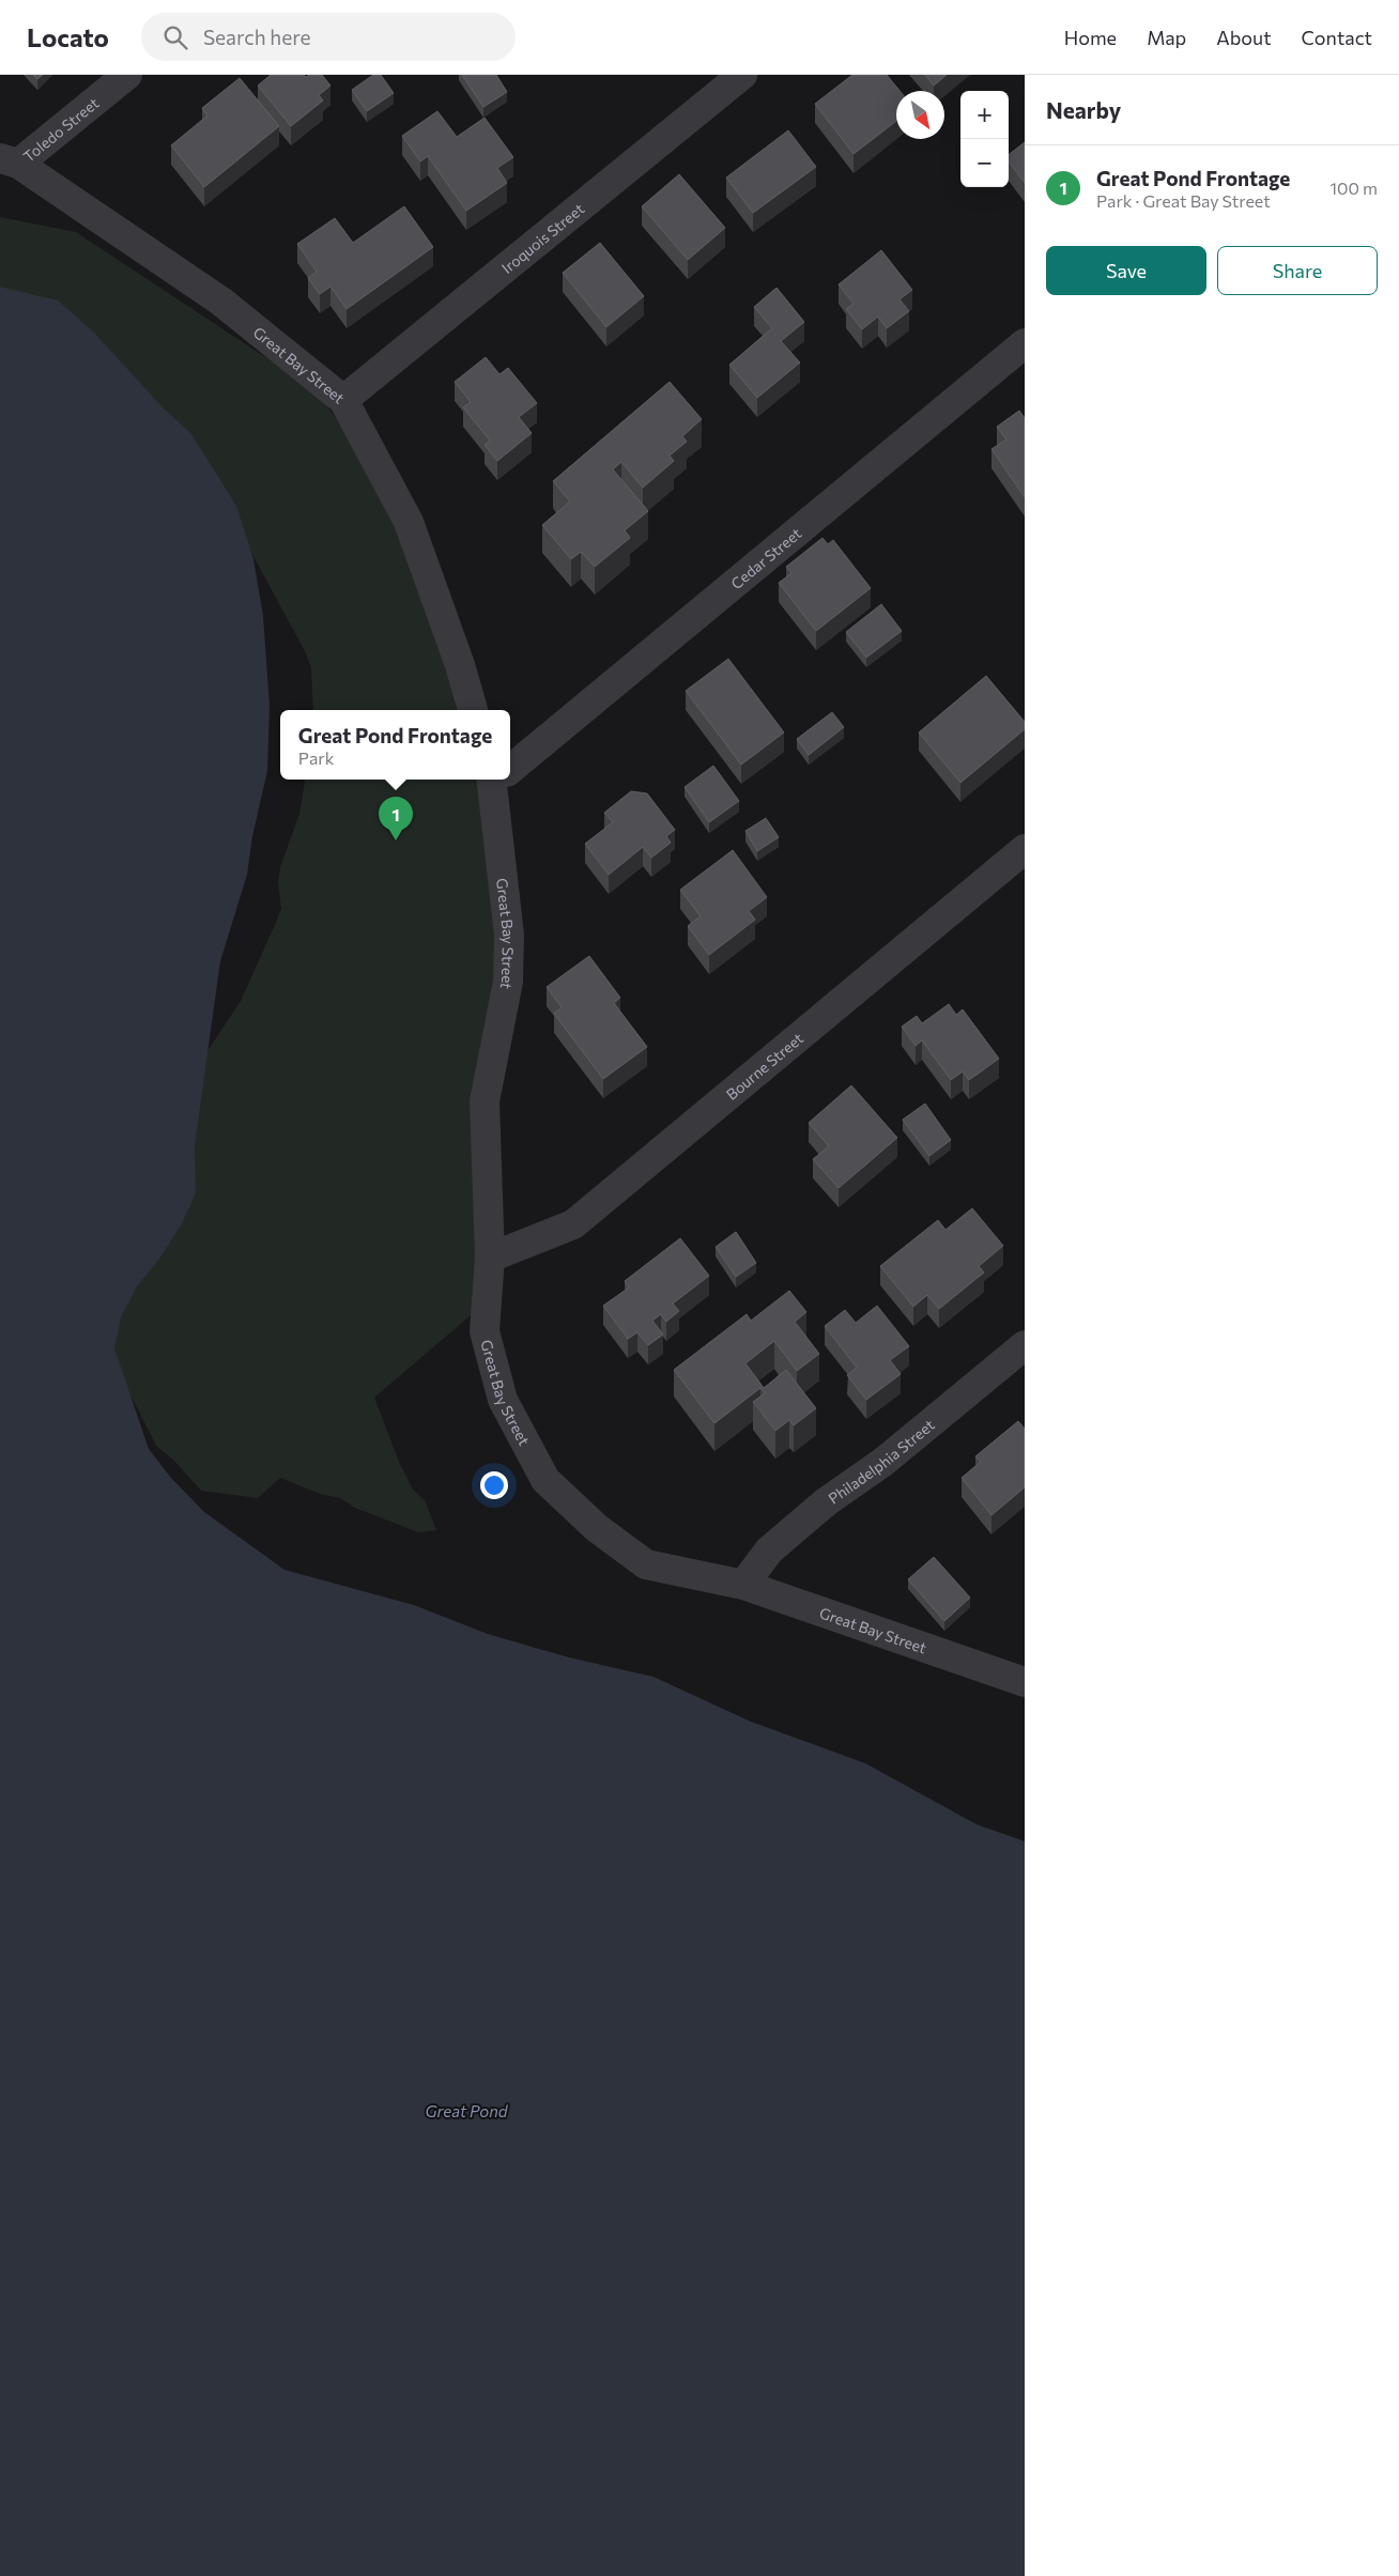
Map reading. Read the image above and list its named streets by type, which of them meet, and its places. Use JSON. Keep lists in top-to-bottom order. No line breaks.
{"streets":{"street":["Toledo Street","Iroquois Street","Great Bay Street","Cedar Street","Bourne Street","Philadelphia Street"]},"crossings":[["Toledo Street","Great Bay Street"],["Iroquois Street","Great Bay Street"],["Great Bay Street","Bourne Street"],["Great Bay Street","Philadelphia Street"]],"water":["Great Pond"],"north":"bottom right","page":{"header":"Locato","search":"Search here","nav":["Home","Map","About","Contact"],"heading":"Nearby","map_buttons":["+","−"],"list":[{"mark":"1","name":"Great Pond Frontage","note":"Park · Great Bay Street","value":"100 m"}],"buttons":["Save","Share"],"popup":["Great Pond Frontage","Park"],"pins":"1"}}
